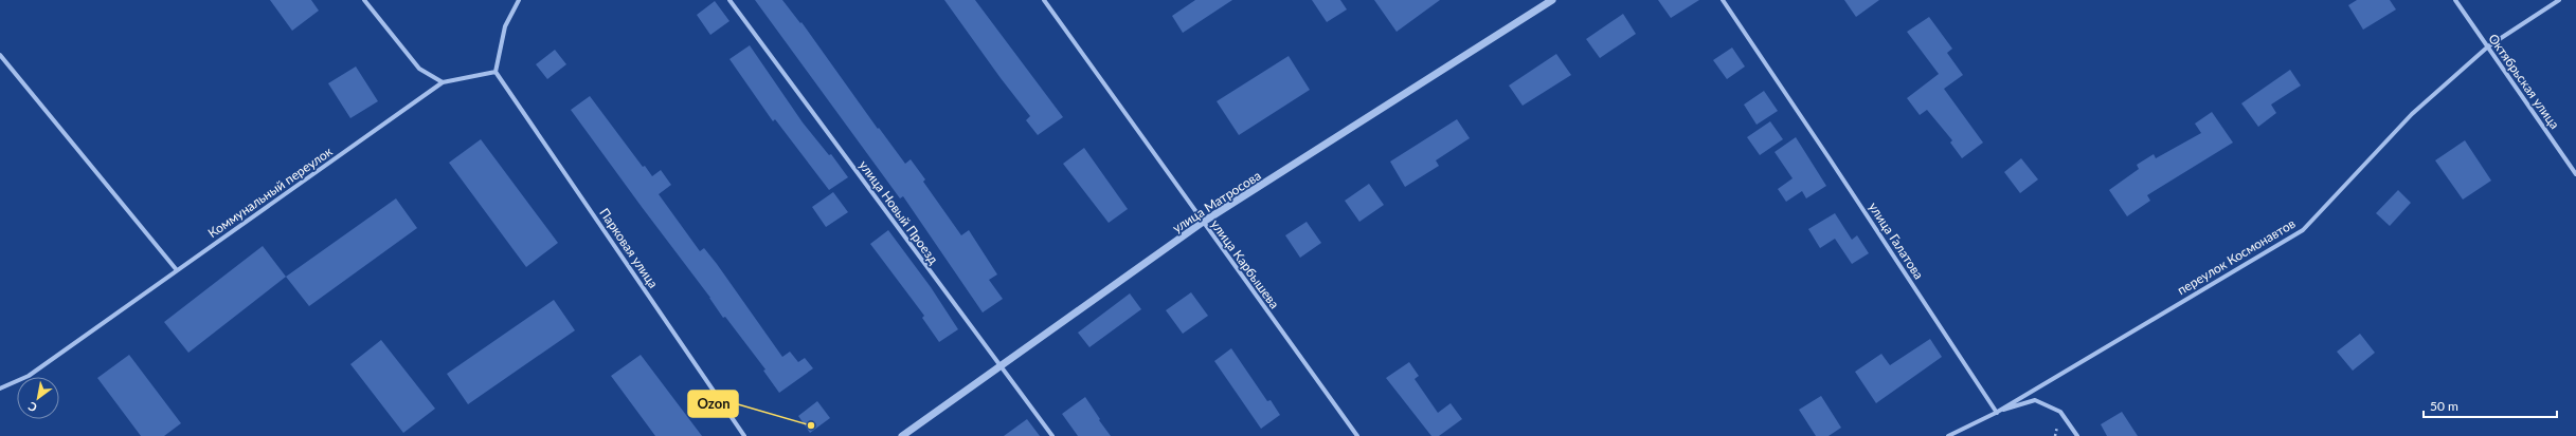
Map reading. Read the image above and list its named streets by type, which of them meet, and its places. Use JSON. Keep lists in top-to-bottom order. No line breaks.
{"streets":{"street":["Октябрьская улица","Коммунальный переулок","улица Матросова","улица Новый Проезд","улица Галатова","Парковая улица","переулок Космонавтов","улица Карбышева"]},"crossings":[["Октябрьская улица","переулок Космонавтов"],["Коммунальный переулок","Парковая улица"],["улица Матросова","улица Новый Проезд"],["улица Матросова","улица Карбышева"],["улица Галатова","переулок Космонавтов"]],"places":["Ozon"],"scale_bar":"50 m","north":"bottom left"}
